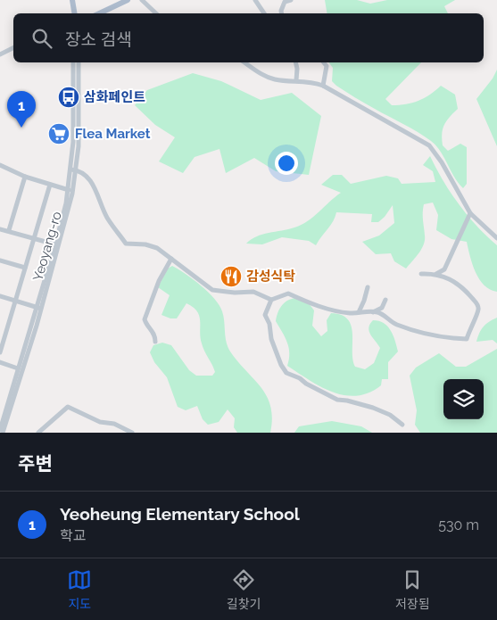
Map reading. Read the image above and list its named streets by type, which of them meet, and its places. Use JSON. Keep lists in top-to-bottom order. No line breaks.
{"streets":{"street":["Yeoyang-ro"]},"places":{"bus stop":["삼화페인트"],"supermarket":["Flea Market"],"restaurant":["감성식탁"]},"page":{"search":"장소 검색","pins":"1","heading":"주변","list":[{"mark":"1","name":"Yeoheung Elementary School","note":"학교","value":"530 m"}],"nav":["지도","길찾기","저장됨"]}}
